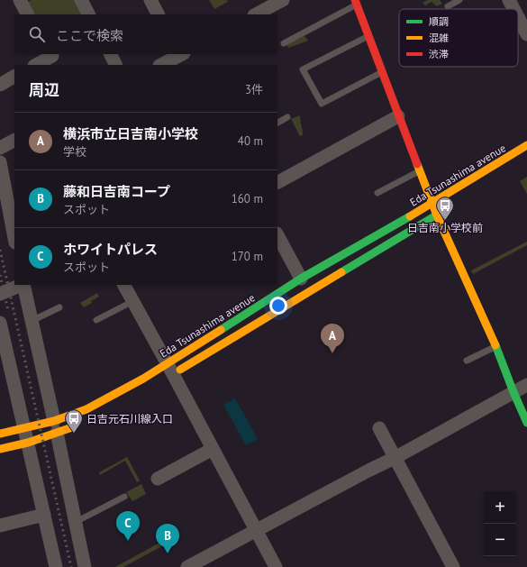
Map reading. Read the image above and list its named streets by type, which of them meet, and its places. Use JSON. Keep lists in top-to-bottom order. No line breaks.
{"streets":{"main road":["Eda Tsunashima avenue"]},"places":{"bus stop":["日吉南小学校前","日吉元石川線入口"]},"legend":["順調","混雑","渋滞"],"page":{"search":"ここで検索","heading":["周辺","3件"],"list":[{"mark":"A","name":"横浜市立日吉南小学校","note":"学校","value":"40 m"},{"mark":"B","name":"藤和日吉南コープ","note":"スポット","value":"160 m"},{"mark":"C","name":"ホワイトパレス","note":"スポット","value":"170 m"}],"pins":["A","C","B"],"map_buttons":["+","−"]}}
